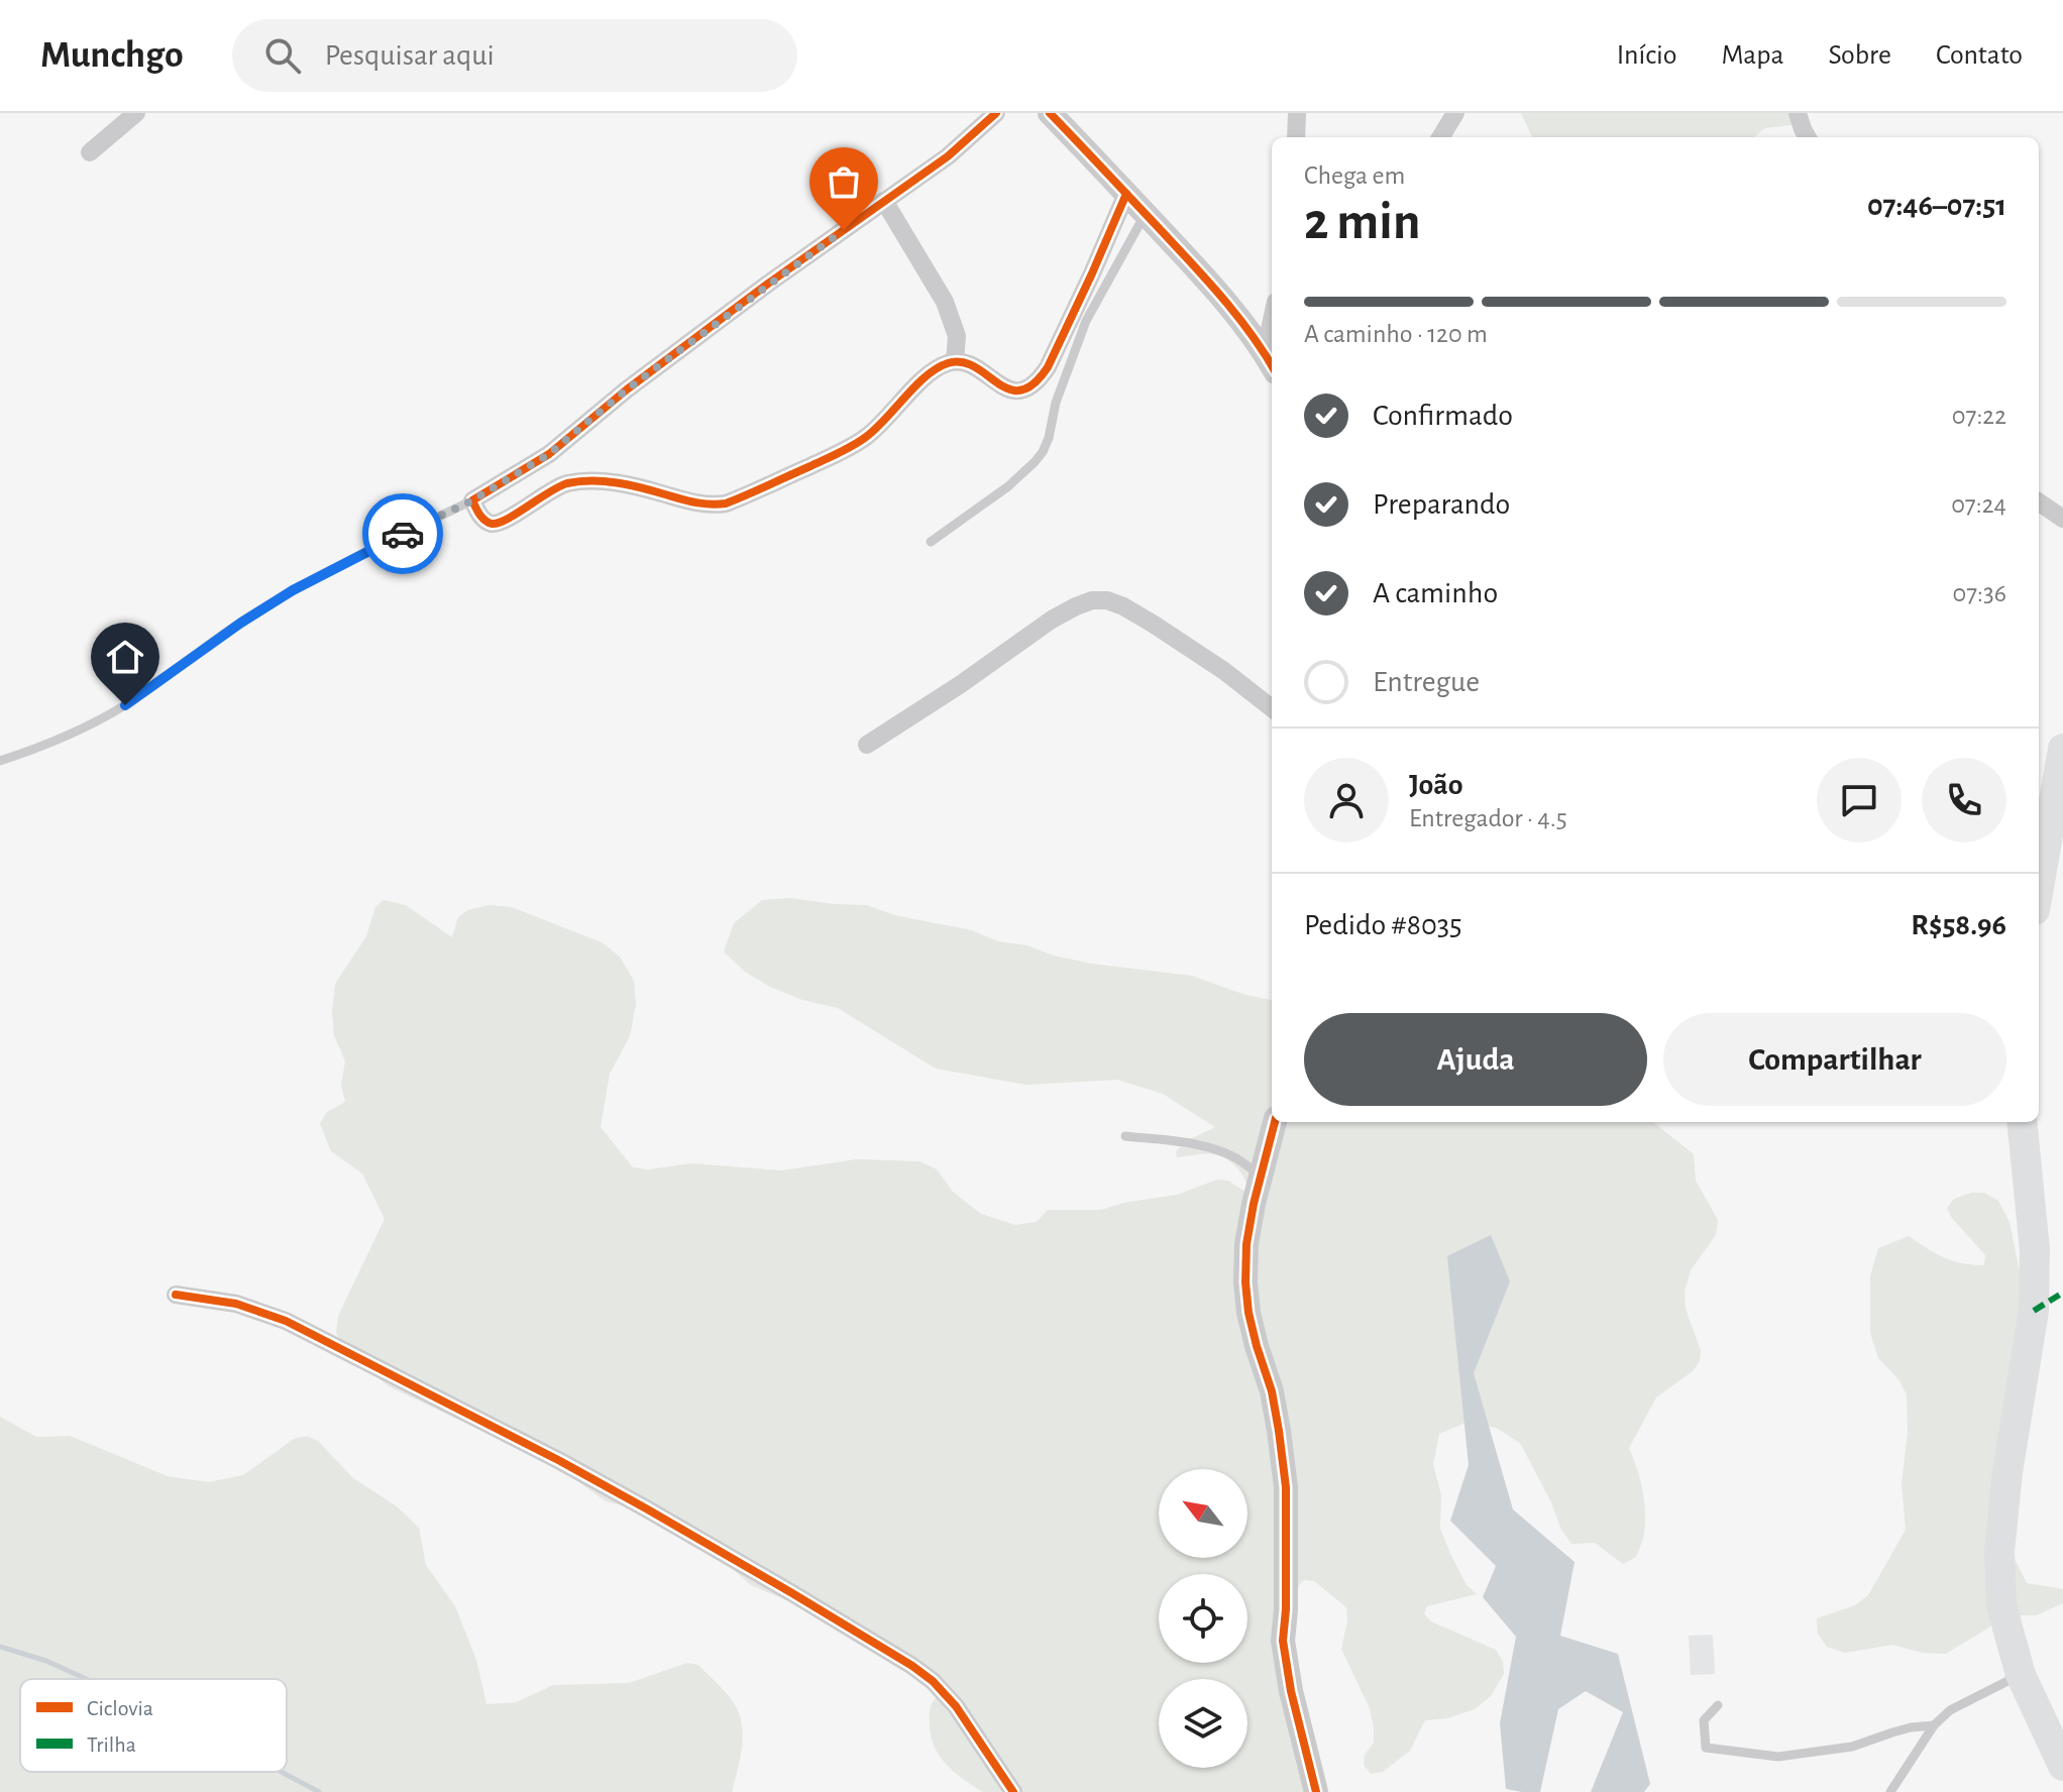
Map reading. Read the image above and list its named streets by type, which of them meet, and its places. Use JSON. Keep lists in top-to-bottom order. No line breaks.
{"legend":["Ciclovia","Trilha"],"north":"top left","page":{"header":"Munchgo","search":"Pesquisar aqui","nav":["Início","Mapa","Sobre","Contato"],"heading":["2 min","Chega em","07:46–07:51"],"panel":["João","Entregador · 4.5","Pedido #8035","R$58.96"],"bar":"A caminho · 120 m","list":[["Confirmado","07:22"],["Preparando","07:24"],["A caminho","07:36"],"Entregue"],"buttons":["Ajuda","Compartilhar"]}}
